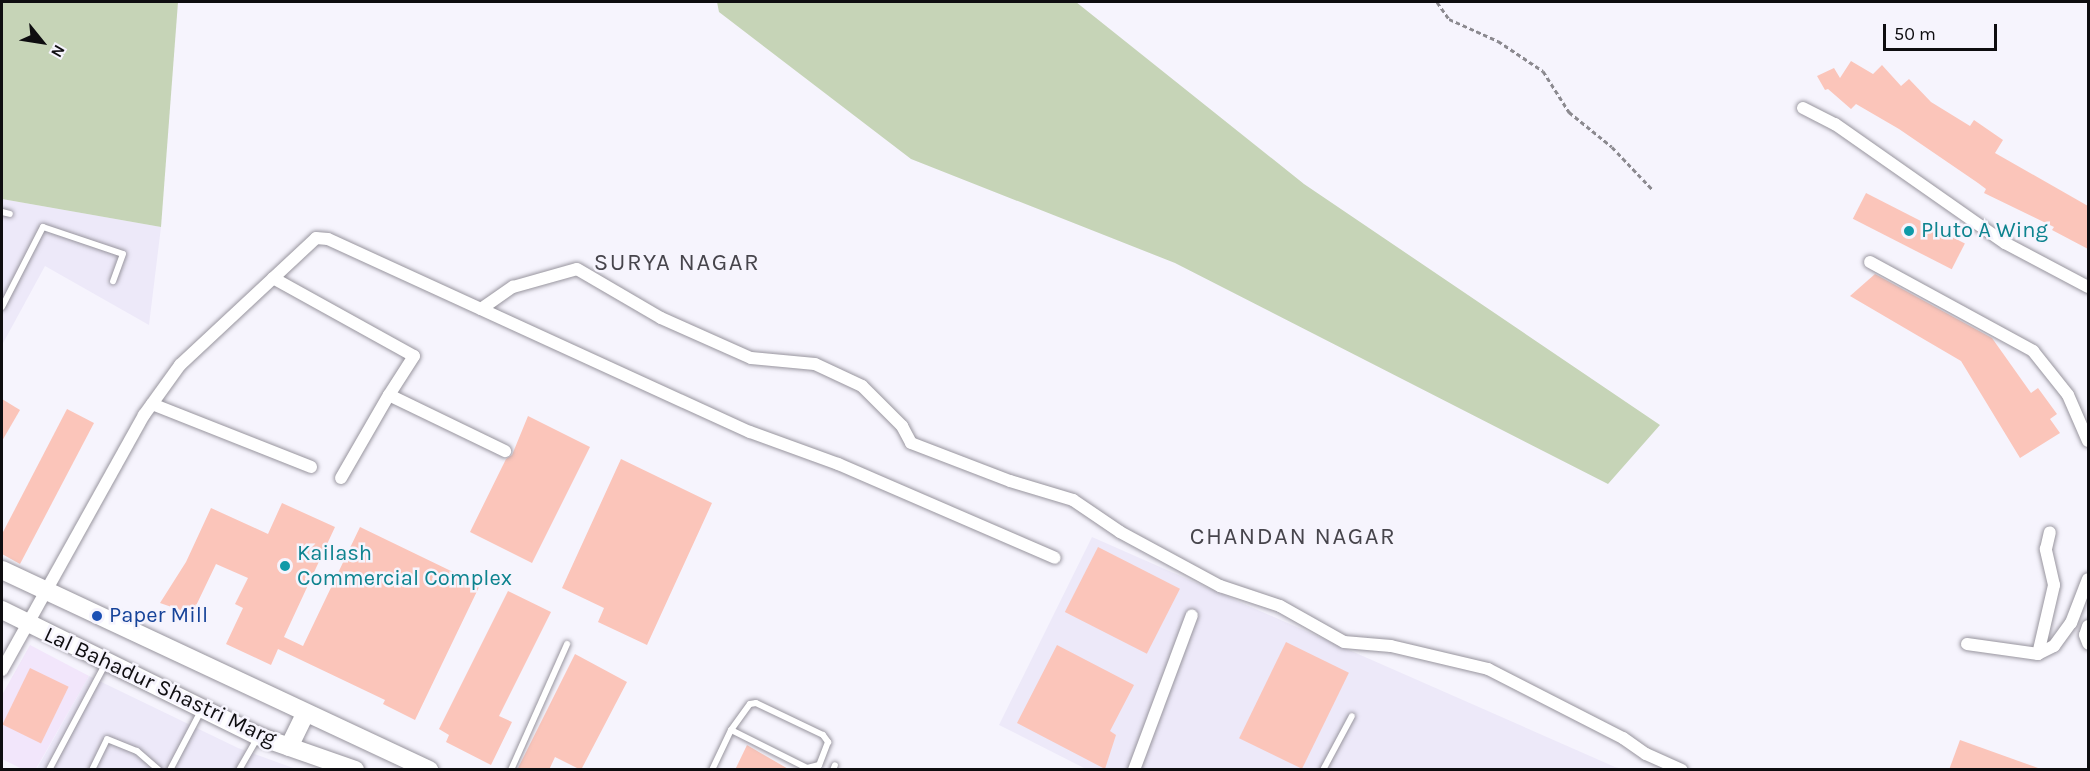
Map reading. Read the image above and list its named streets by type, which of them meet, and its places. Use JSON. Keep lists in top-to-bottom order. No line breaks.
{"streets":{"main road":["Lal Bahadur Shastri Marg"]},"districts":["SURYA NAGAR","CHANDAN NAGAR"],"places":["Pluto A Wing","Kailash Commercial Complex","Paper Mill"],"scale_bar":"50 m","north":"bottom right"}
